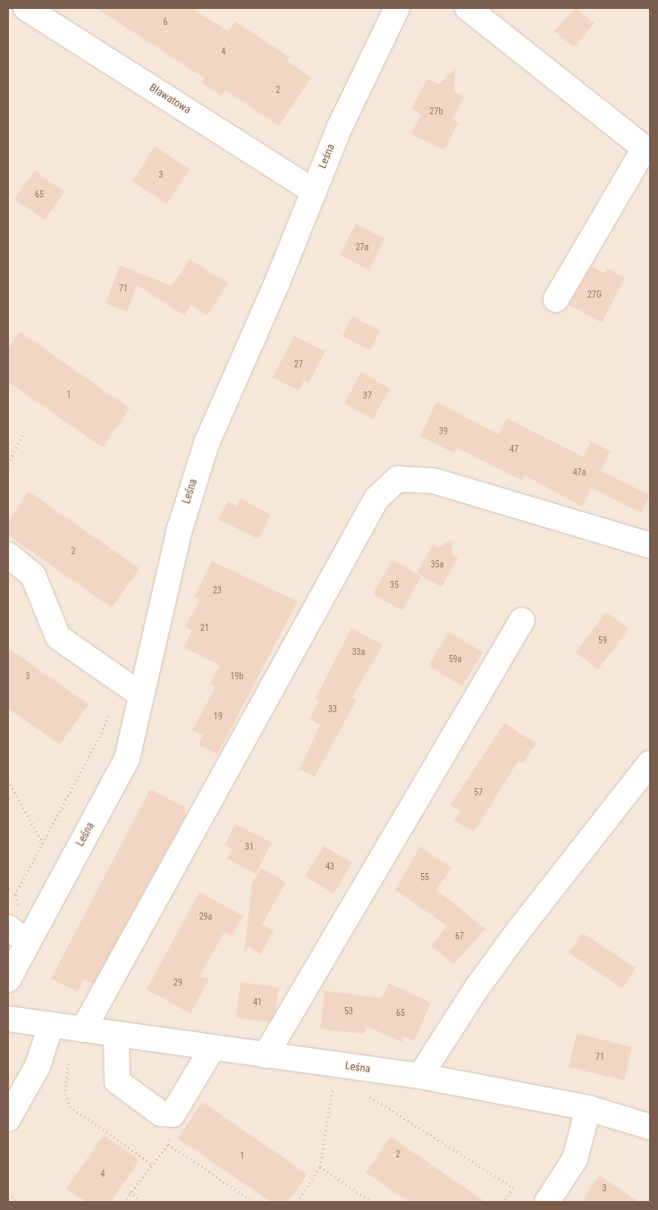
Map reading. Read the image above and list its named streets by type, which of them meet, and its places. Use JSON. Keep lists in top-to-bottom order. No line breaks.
{"streets":{"street":["Bławatowa","Leśna"]},"crossings":[["Bławatowa","Leśna"]],"house_numbers":["6","4","2","27b","3","65","27a","71","27G","27","1","37","39","47","47a","2","35a","35","23","21","59","33a","59a","3","19b","33","19","57","31","43","55","29a","67","29","41","53","65","71","2","1","4","3"]}
